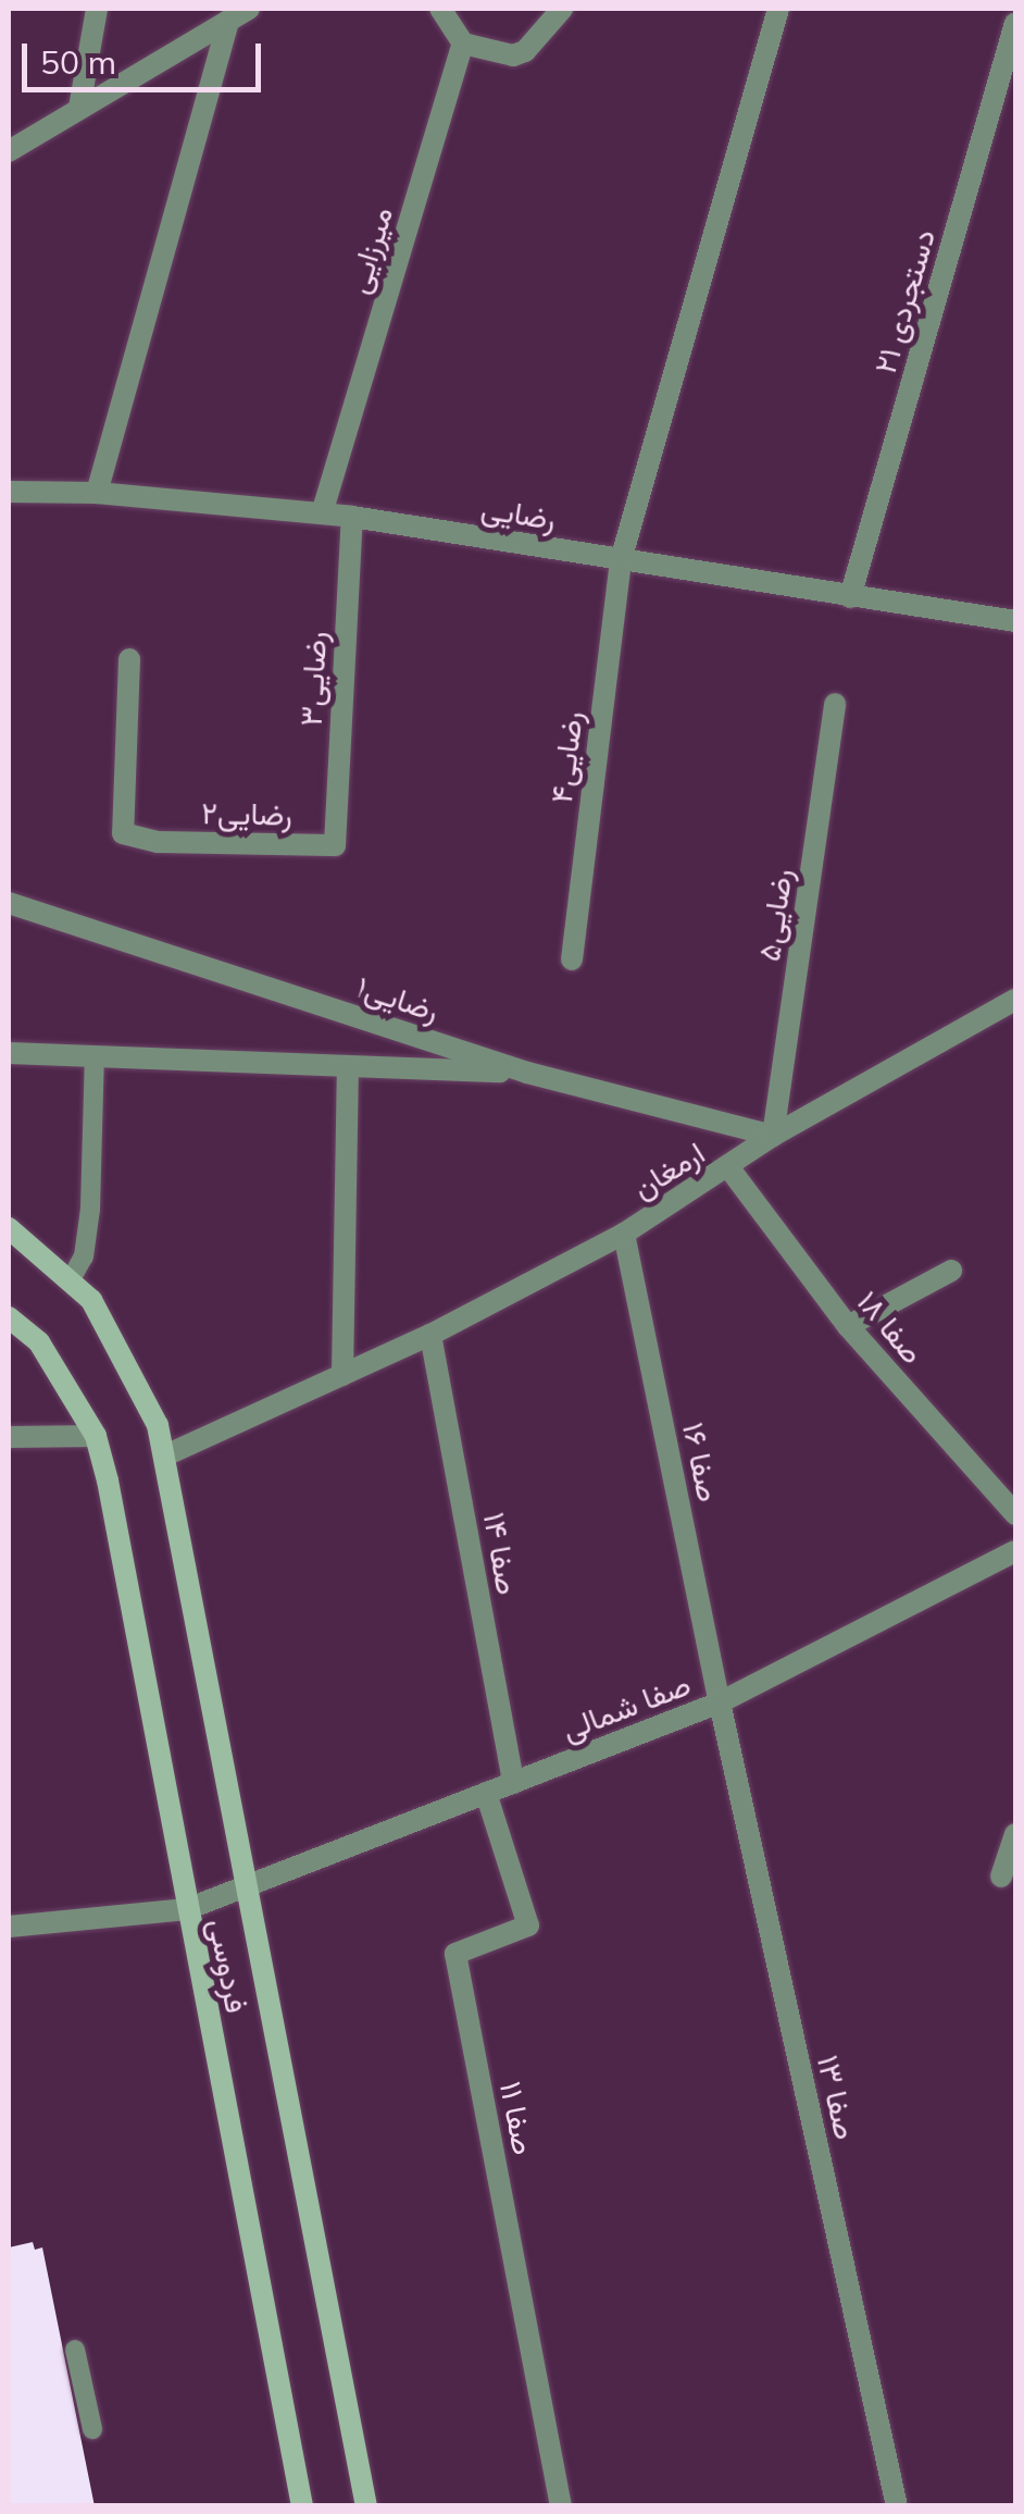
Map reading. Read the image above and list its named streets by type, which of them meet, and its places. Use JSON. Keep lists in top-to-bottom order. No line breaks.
{"streets":{"main road":["فردوسی"],"street":["میرزایی","دستجردی ۲۱","رضایی","رضایی۳","رضایی۴","رضایی۲","رضایی۵","رضایی۱","ارمغان","صفا ۱۸","صفا ۱۶","صفا ۱۴","صفا شمالی","صفا ۱۳","صفا ۱۱"]},"crossings":[["میرزایی","رضایی"],["دستجردی ۲۱","رضایی"],["رضایی","رضایی۳"],["رضایی","رضایی۴"],["رضایی۳","رضایی۲"],["رضایی۵","رضایی۱"],["رضایی۵","ارمغان"],["رضایی۱","ارمغان"],["ارمغان","صفا ۱۸"],["ارمغان","صفا ۱۶"],["ارمغان","صفا ۱۴"],["ارمغان","فردوسی"],["صفا ۱۶","صفا شمالی"],["صفا ۱۶","صفا ۱۳"],["صفا ۱۴","صفا شمالی"],["صفا شمالی","فردوسی"],["صفا شمالی","صفا ۱۳"],["صفا شمالی","صفا ۱۱"]],"scale_bar":"50 m"}
